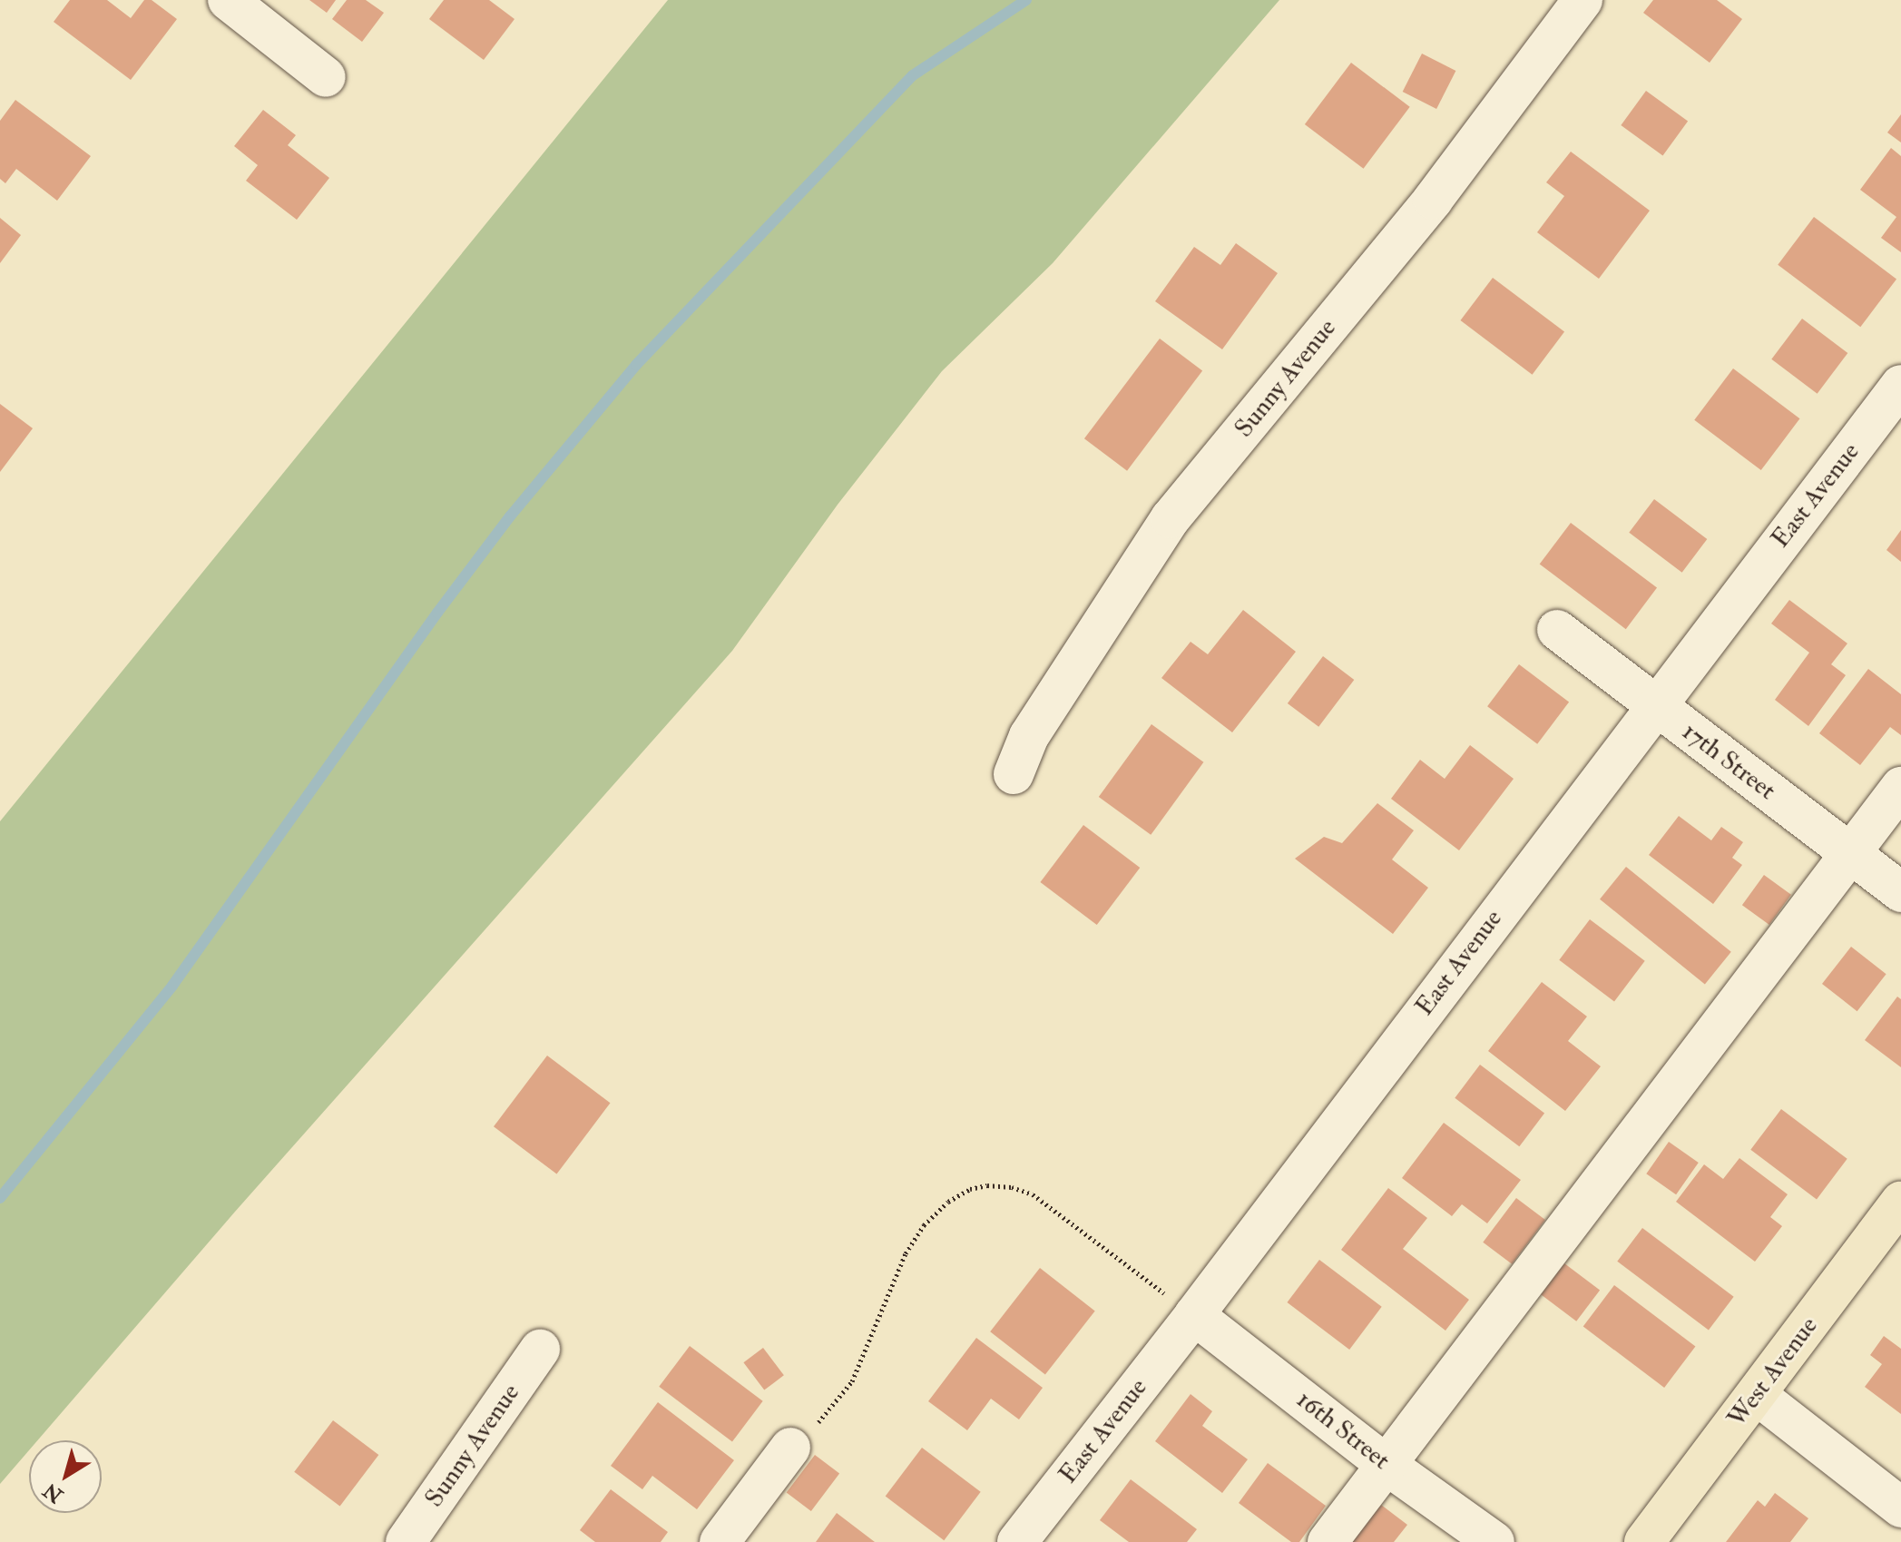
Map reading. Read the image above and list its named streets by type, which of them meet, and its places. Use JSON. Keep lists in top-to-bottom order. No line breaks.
{"streets":{"main road":["West Avenue"],"street":["Sunny Avenue","East Avenue","17th Street","16th Street"]},"crossings":[["East Avenue","17th Street"],["East Avenue","16th Street"]],"north":"bottom left"}
